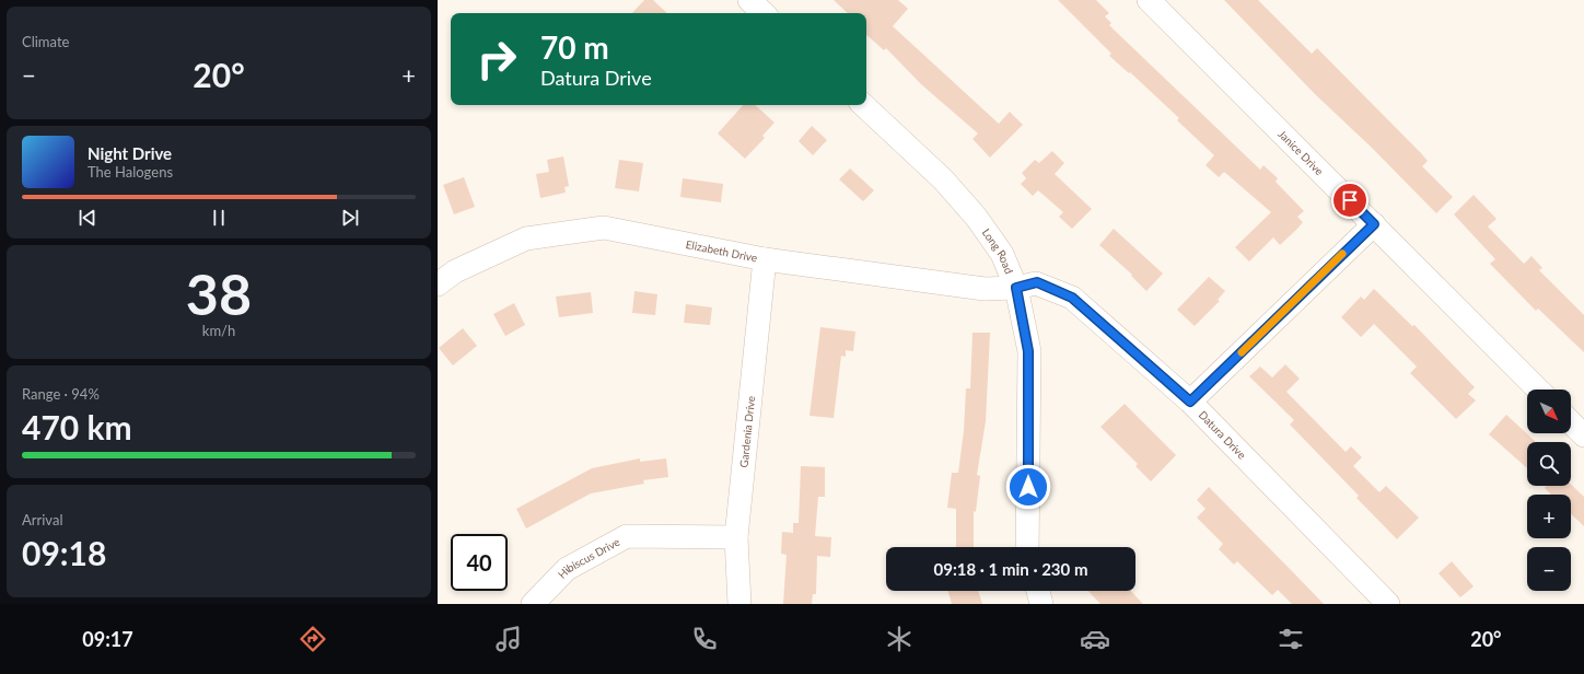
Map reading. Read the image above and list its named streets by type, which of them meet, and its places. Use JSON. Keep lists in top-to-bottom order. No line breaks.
{"streets":{"street":["Janice Drive","Elizabeth Drive","Long Road","Gardenia Drive","Datura Drive","Hibiscus Drive"]},"crossings":[["Elizabeth Drive","Long Road"],["Elizabeth Drive","Gardenia Drive"],["Elizabeth Drive","Datura Drive"],["Long Road","Datura Drive"],["Gardenia Drive","Hibiscus Drive"]],"north":"bottom right","page":{"tile":["Climate",["38","km/h"],["Range · 94%","470 km"],["Arrival","09:18"]],"turn":["70 m","Datura Drive"],"heat":["−","20°","+"],"song":["Night Drive","The Halogens"],"map_buttons":["+","−"],"limit":"40","trip":"09:18 · 1 min · 230 m","tabs":["09:17","20°"]}}
